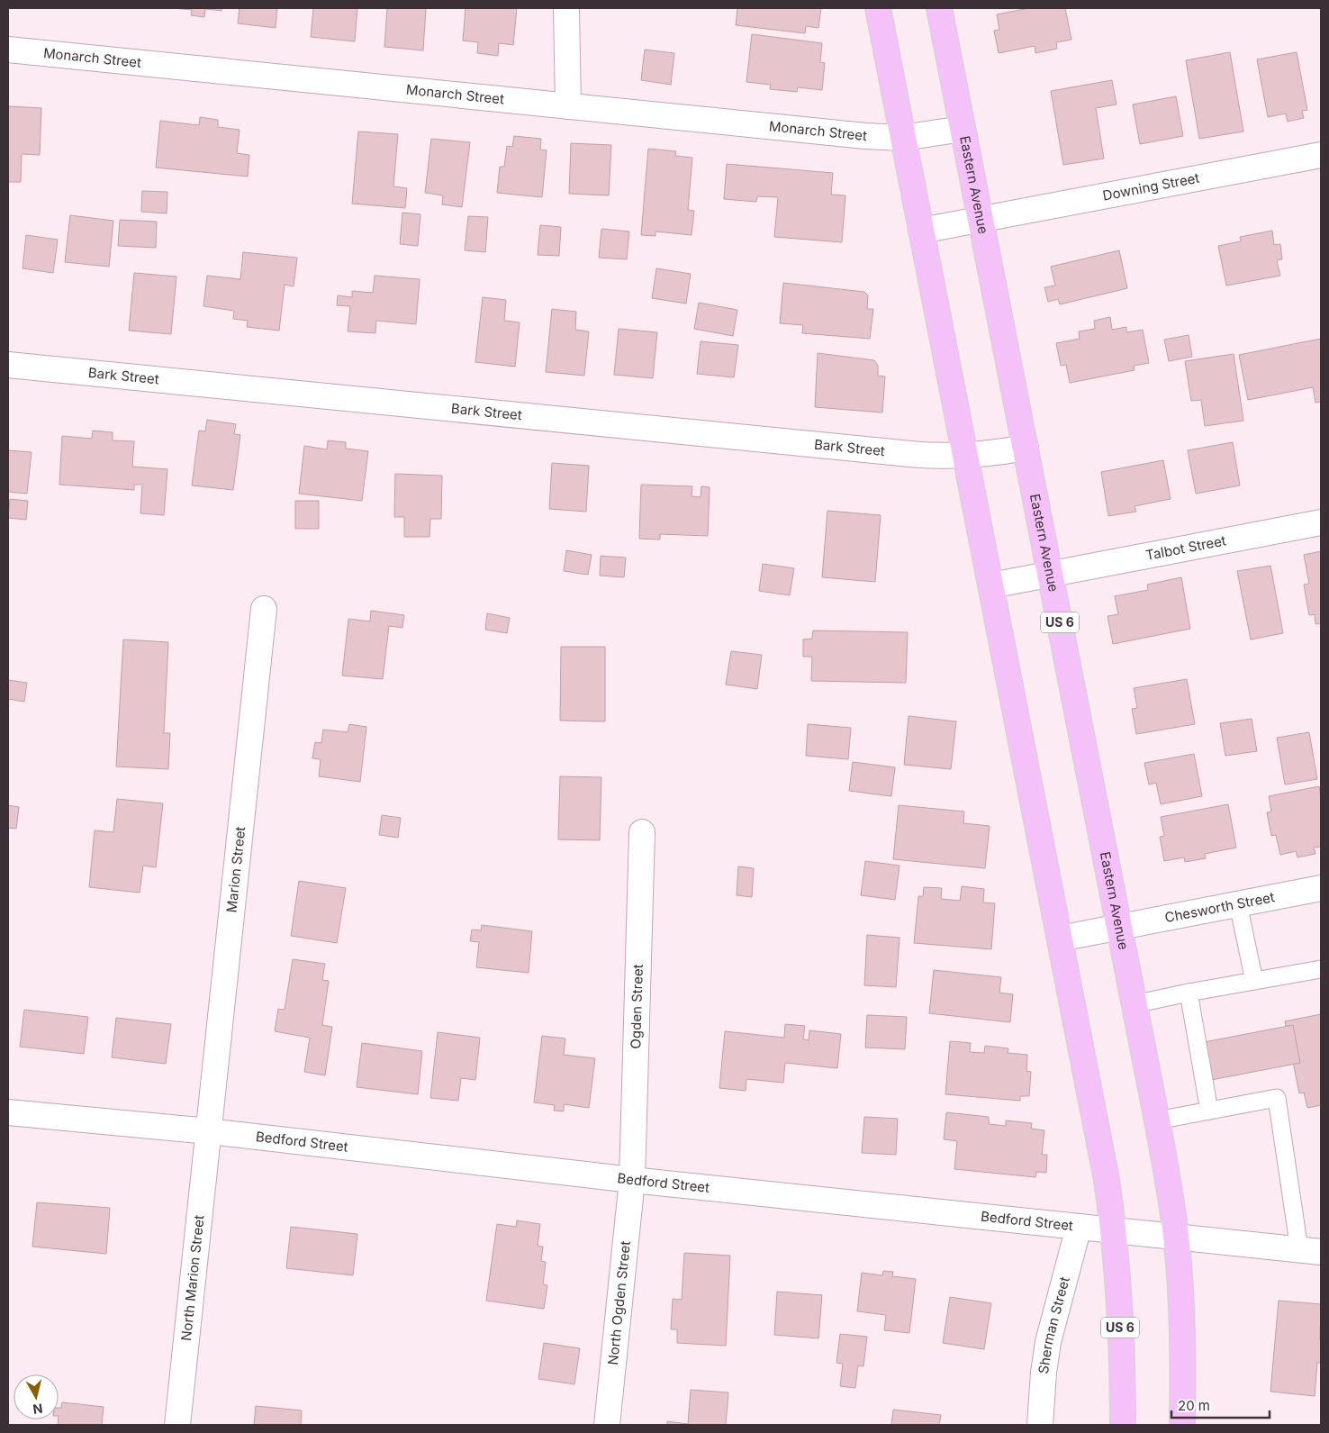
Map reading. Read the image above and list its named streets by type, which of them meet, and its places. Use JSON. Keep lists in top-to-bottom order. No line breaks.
{"streets":{"main road":["Eastern Avenue","US 6"],"street":["Monarch Street","Downing Street","Bark Street","Talbot Street","Marion Street","Chesworth Street","Ogden Street","Bedford Street","North Marion Street","North Ogden Street","Sherman Street"]},"crossings":[["Monarch Street","Eastern Avenue"],["Monarch Street","US 6"],["Eastern Avenue","Downing Street"],["Eastern Avenue","Bark Street"],["Eastern Avenue","Talbot Street"],["Eastern Avenue","US 6"],["Eastern Avenue","Chesworth Street"],["Eastern Avenue","Bedford Street"],["Downing Street","US 6"],["Bark Street","US 6"],["Talbot Street","US 6"],["US 6","Chesworth Street"],["US 6","Bedford Street"],["Marion Street","Bedford Street"],["Marion Street","North Marion Street"],["Ogden Street","Bedford Street"],["Ogden Street","North Ogden Street"],["Bedford Street","North Marion Street"],["Bedford Street","North Ogden Street"],["Bedford Street","Sherman Street"]],"scale_bar":"20 m","north":"bottom"}
